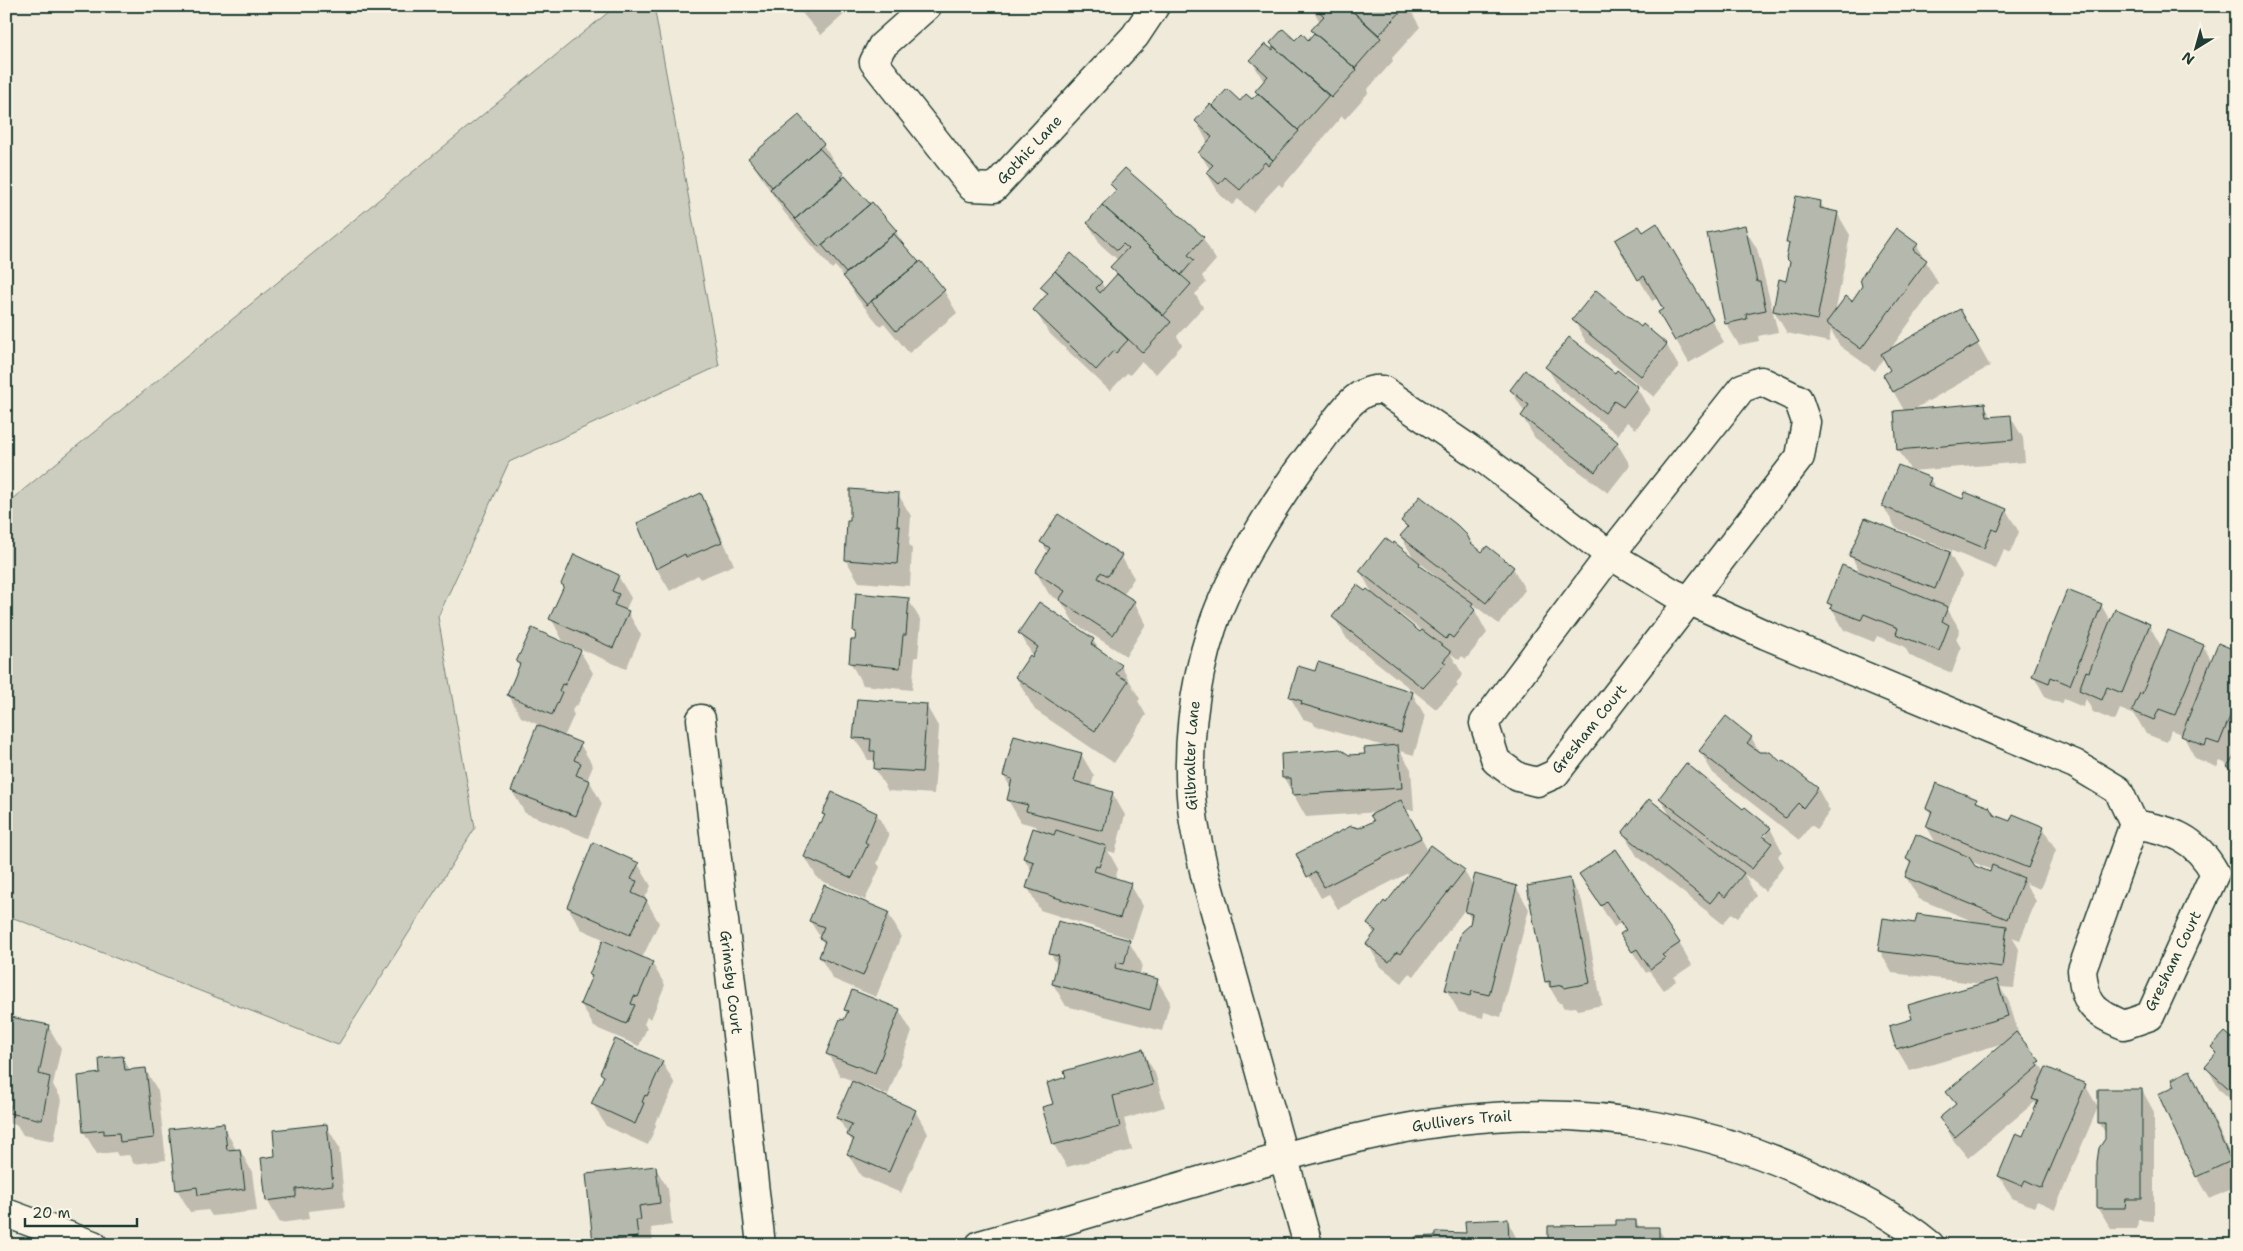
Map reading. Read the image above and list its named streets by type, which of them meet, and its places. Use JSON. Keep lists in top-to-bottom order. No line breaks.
{"streets":{"street":["Gothic Lane","Gresham Court","Gilbralter Lane","Grimsby Court","Gullivers Trail"]},"crossings":[["Gresham Court","Gilbralter Lane"],["Gilbralter Lane","Gullivers Trail"]],"scale_bar":"20 m","north":"bottom left"}
